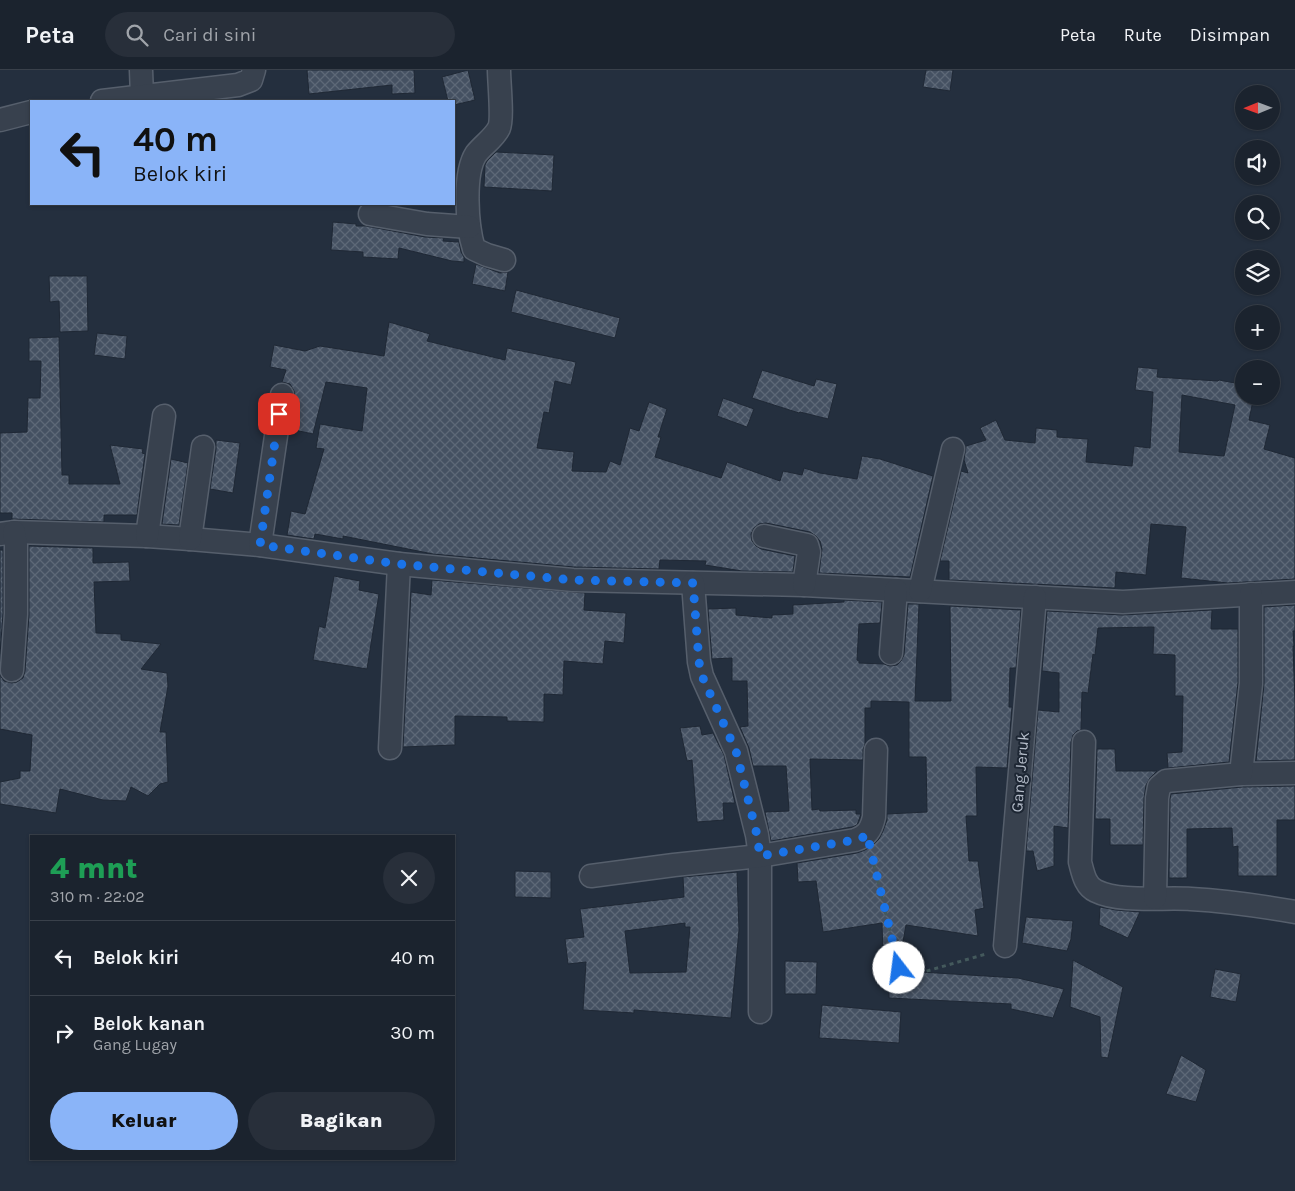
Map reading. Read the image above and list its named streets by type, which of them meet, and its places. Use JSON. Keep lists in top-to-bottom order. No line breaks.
{"streets":{"street":["Gang Jeruk"]},"north":"left","page":{"header":"Peta","search":"Cari di sini","nav":["Peta","Rute","Disimpan"],"map_buttons":["+","−"],"turn":["40 m","Belok kiri"],"heading":["4 mnt","310 m · 22:02"],"list":[{"name":"Belok kiri","value":"40 m"},{"name":"Belok kanan","note":"Gang Lugay","value":"30 m"}],"buttons":["Keluar","Bagikan"]}}
